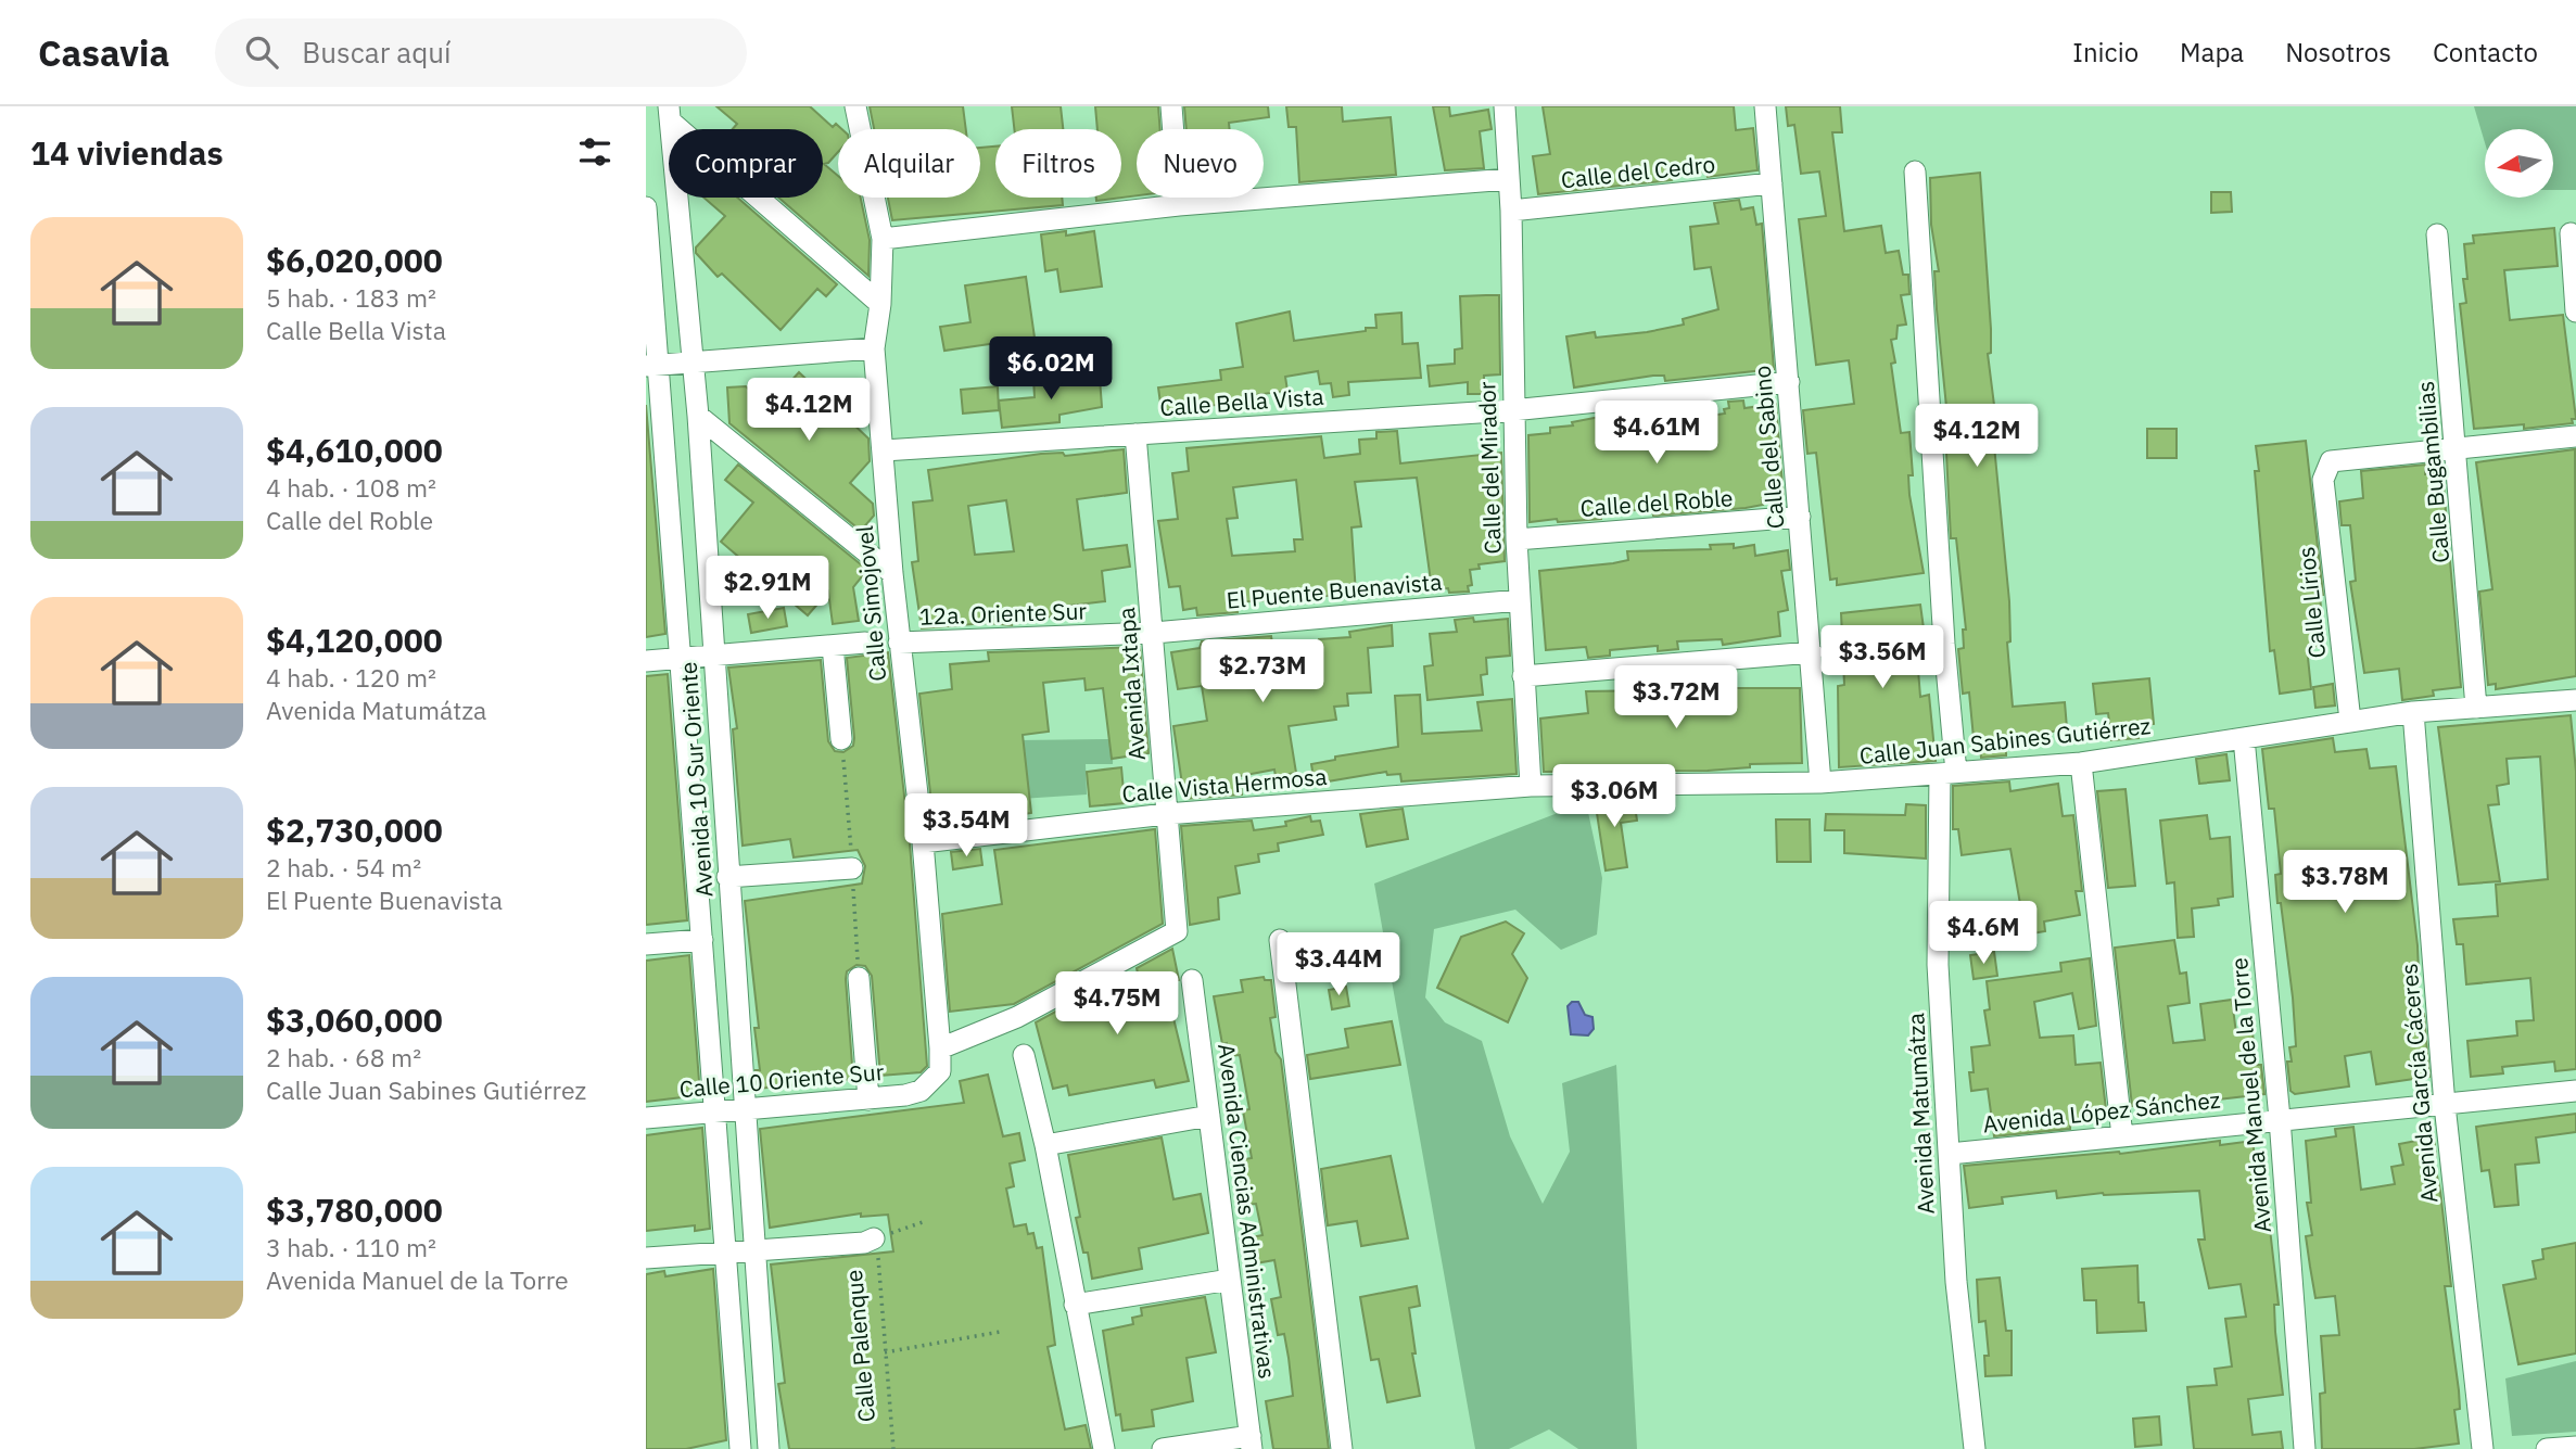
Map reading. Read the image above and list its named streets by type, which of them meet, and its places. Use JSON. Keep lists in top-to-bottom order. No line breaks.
{"streets":{"street":["Calle del Cedro","Calle Bella Vista","Calle del Sabino","Calle del Mirador","Calle Bugambilias","Calle del Roble","El Puente Buenavista","Calle Lírios","Calle Simojovel","12a. Oriente Sur","Avenida Ixtapa","Calle Juan Sabines Gutiérrez","Avenida 10 Sur Oriente","Calle Vista Hermosa","Calle 10 Oriente Sur","Avenida García Cáceres","Avenida Manuel de la Torre","Avenida López Sánchez","Avenida Matumátza","Avenida Ciencias Administrativas"],"path":["Calle Palenque"]},"crossings":[["Calle del Cedro","Calle del Sabino"],["Calle del Cedro","Calle del Mirador"],["Calle Bella Vista","Calle del Sabino"],["Calle Bella Vista","Calle del Mirador"],["Calle Bella Vista","Calle Simojovel"],["Calle Bella Vista","Avenida Ixtapa"],["Calle del Sabino","Calle del Roble"],["Calle del Sabino","Calle Juan Sabines Gutiérrez"],["Calle del Mirador","Calle del Roble"],["Calle del Mirador","El Puente Buenavista"],["Calle del Mirador","Calle Juan Sabines Gutiérrez"],["Calle del Mirador","Calle Vista Hermosa"],["Calle Bugambilias","Calle Lírios"],["Calle Bugambilias","Calle Juan Sabines Gutiérrez"],["El Puente Buenavista","12a. Oriente Sur"],["El Puente Buenavista","Avenida Ixtapa"],["Calle Lírios","Calle Juan Sabines Gutiérrez"],["Calle Simojovel","12a. Oriente Sur"],["Calle Simojovel","Avenida Ixtapa"],["Calle Simojovel","Calle Vista Hermosa"],["Calle Simojovel","Calle 10 Oriente Sur"],["12a. Oriente Sur","Avenida Ixtapa"],["Avenida Ixtapa","Calle Vista Hermosa"],["Calle Juan Sabines Gutiérrez","Calle Vista Hermosa"],["Calle Juan Sabines Gutiérrez","Avenida García Cáceres"],["Calle Juan Sabines Gutiérrez","Avenida Manuel de la Torre"],["Calle Juan Sabines Gutiérrez","Avenida Matumátza"],["Avenida 10 Sur Oriente","Calle 10 Oriente Sur"],["Avenida García Cáceres","Avenida López Sánchez"],["Avenida Manuel de la Torre","Avenida López Sánchez"],["Avenida López Sánchez","Avenida Matumátza"]],"north":"left","page":{"header":"Casavia","search":"Buscar aquí","nav":["Inicio","Mapa","Nosotros","Contacto"],"heading":"14 viviendas","chip":["Comprar","Alquilar","Filtros","Nuevo"],"list":[{"name":"$6,020,000","note":"5 hab. · 183 m² · Calle Bella Vista"},{"name":"$4,610,000","note":"4 hab. · 108 m² · Calle del Roble"},{"name":"$4,120,000","note":"4 hab. · 120 m² · Avenida Matumátza"},{"name":"$2,730,000","note":"2 hab. · 54 m² · El Puente Buenavista"},{"name":"$3,060,000","note":"2 hab. · 68 m² · Calle Juan Sabines Gutiérrez"},{"name":"$3,780,000","note":"3 hab. · 110 m² · Avenida Manuel de la Torre"}],"price":["$6.02M","$4.12M","$4.61M","$4.12M","$2.91M","$3.56M","$2.73M","$3.72M","$3.06M","$3.54M","$3.78M","$4.6M","$3.44M","$4.75M"]}}
